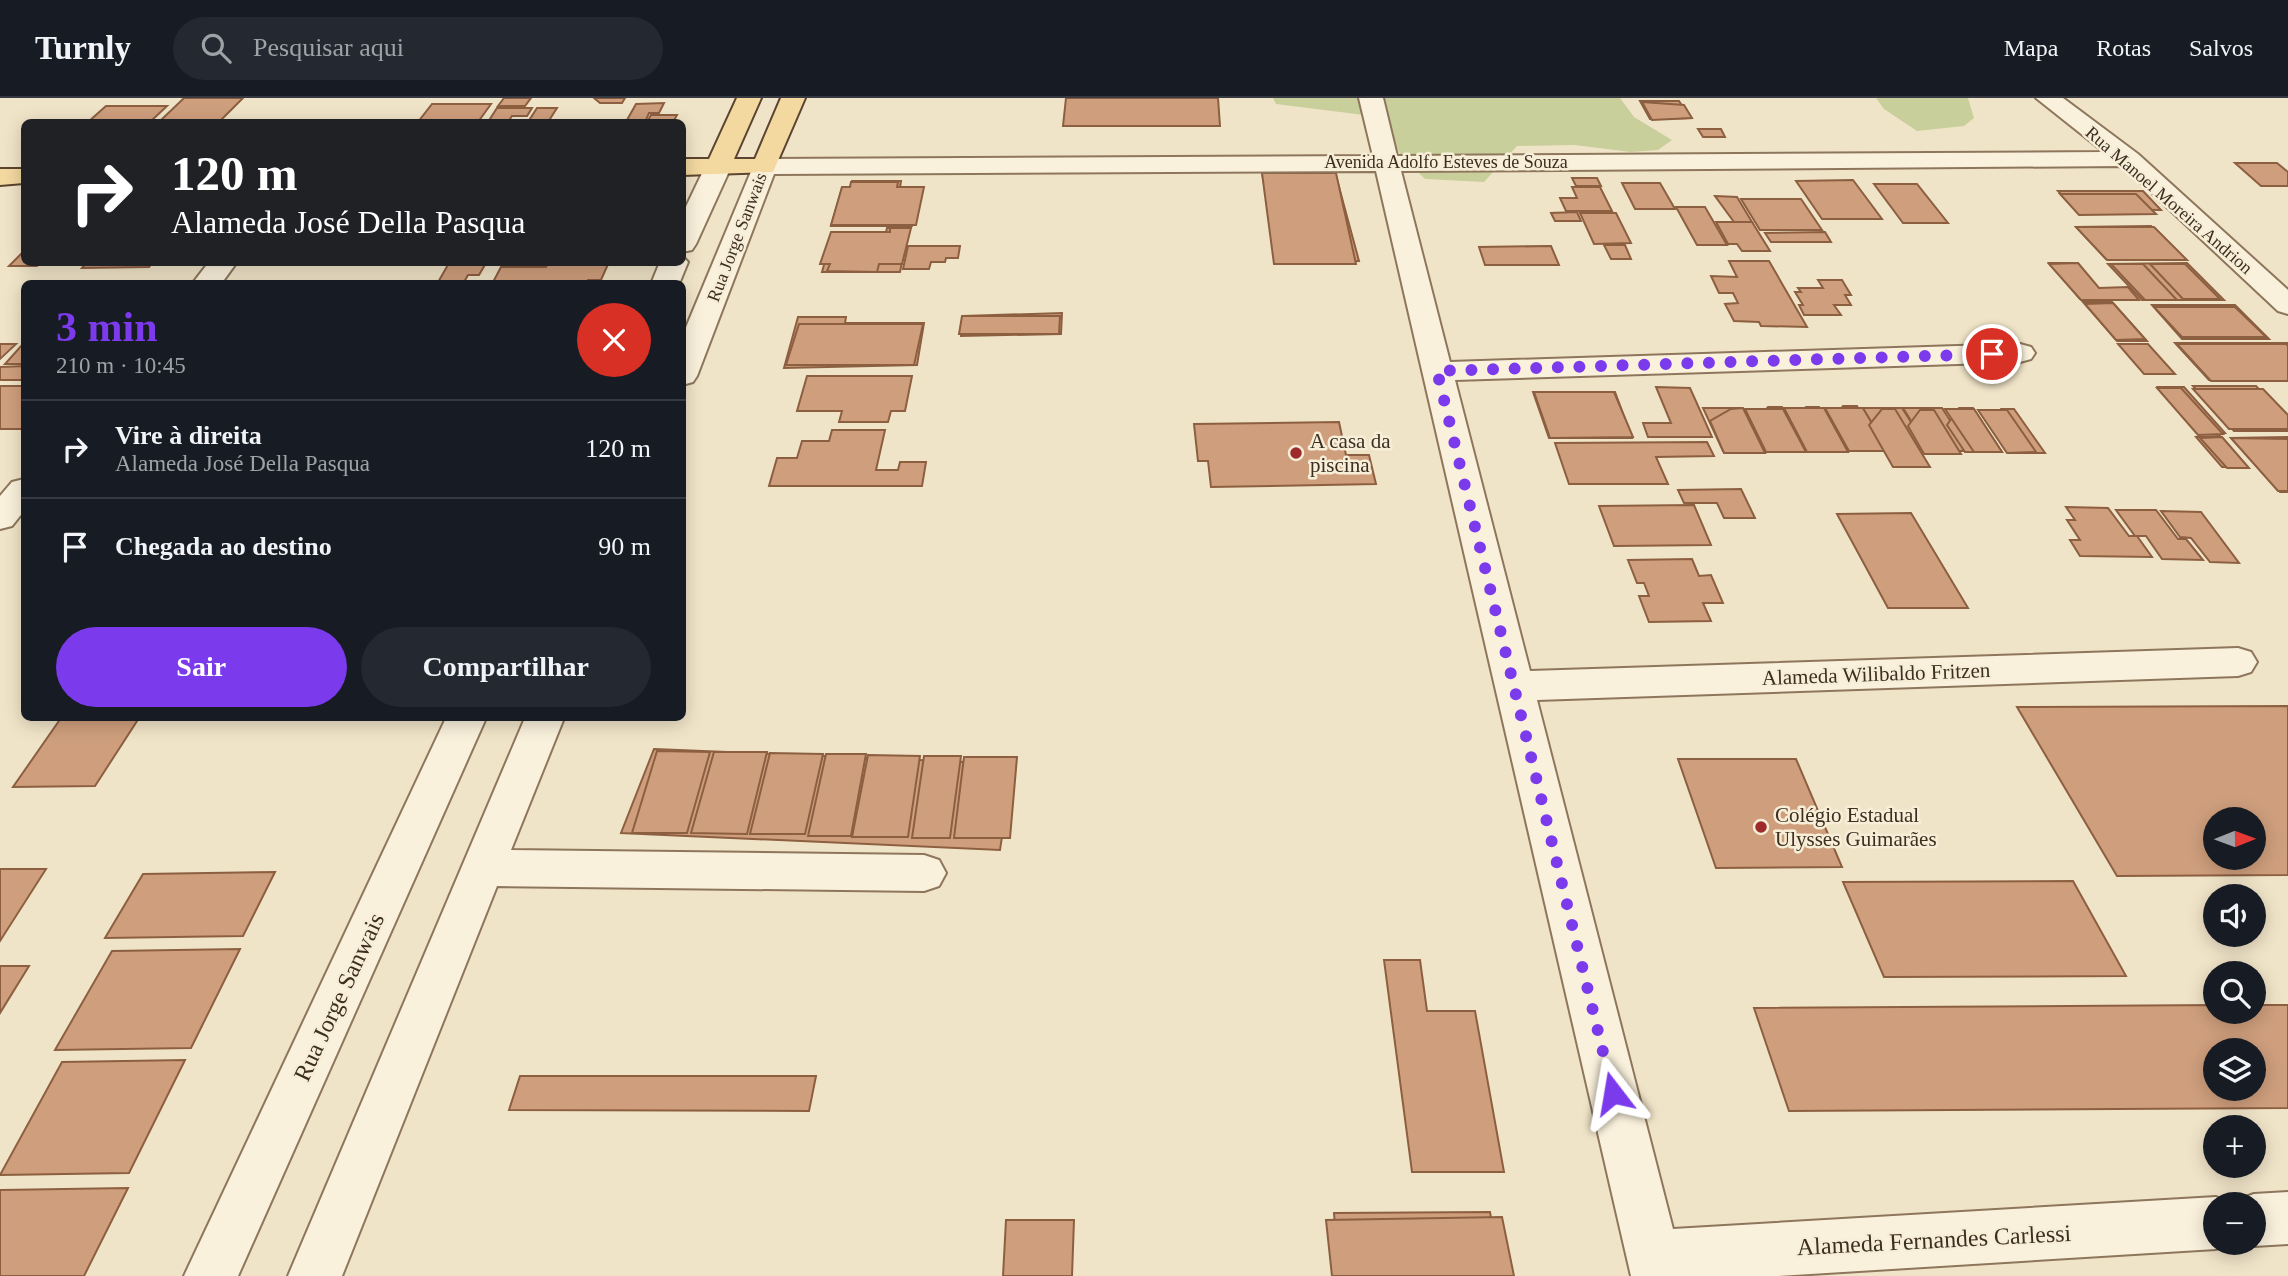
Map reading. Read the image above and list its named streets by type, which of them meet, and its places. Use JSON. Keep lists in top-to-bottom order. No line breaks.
{"streets":{"main road":["Rua Jorge Sanwais"],"street":["Avenida Adolfo Esteves de Souza","Rua Manoel Moreira Andrion","Alameda Wilibaldo Fritzen","Alameda Fernandes Carlessi"]},"crossings":[["Avenida Adolfo Esteves de Souza","Rua Manoel Moreira Andrion"],["Avenida Adolfo Esteves de Souza","Rua Jorge Sanwais"]],"places":["A casa da piscina","Colégio Estadual Ulysses Guimarães"],"north":"right","page":{"header":"Turnly","search":"Pesquisar aqui","nav":["Mapa","Rotas","Salvos"],"turn":["120 m","Alameda José Della Pasqua"],"heading":["3 min","210 m · 10:45"],"list":[{"name":"Vire à direita","note":"Alameda José Della Pasqua","value":"120 m"},{"name":"Chegada ao destino","value":"90 m"}],"buttons":["Sair","Compartilhar"],"map_buttons":["+","−"]}}
